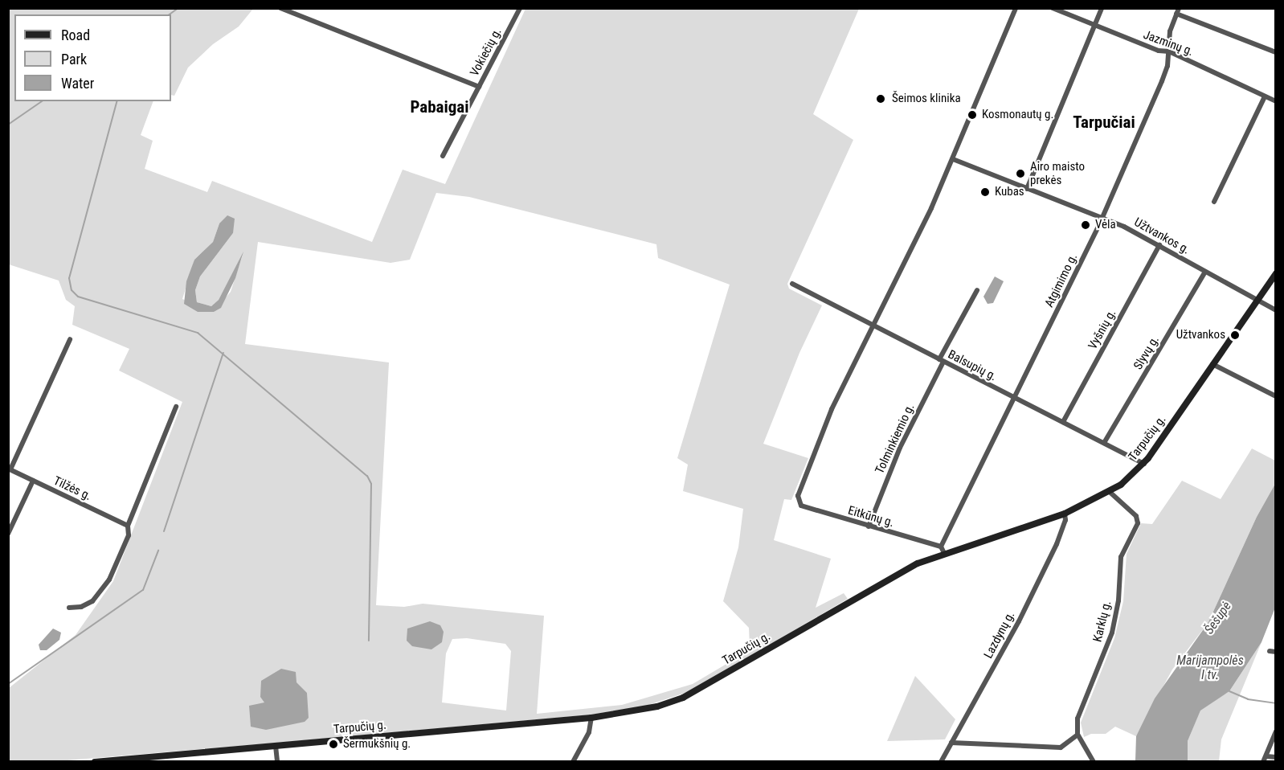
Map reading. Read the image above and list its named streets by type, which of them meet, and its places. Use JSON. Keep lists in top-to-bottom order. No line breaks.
{"streets":{"main road":["Tarpučių g."],"street":["Jazminų g.","Vokiečių g.","Užtvankos g.","Atgimimo g.","Vyšnių g.","Slyvų g.","Balsupių g.","Tolminkiemio g.","Tilžės g.","Eitkūnų g.","Karklų g.","Lazdynų g."]},"crossings":[["Jazminų g.","Atgimimo g."],["Užtvankos g.","Atgimimo g."],["Užtvankos g.","Vyšnių g."],["Užtvankos g.","Slyvų g."],["Užtvankos g.","Tarpučių g."],["Atgimimo g.","Balsupių g."],["Atgimimo g.","Tarpučių g."],["Atgimimo g.","Eitkūnų g."],["Vyšnių g.","Balsupių g."],["Slyvų g.","Balsupių g."],["Balsupių g.","Tarpučių g."],["Balsupių g.","Tolminkiemio g."],["Balsupių g.","Eitkūnų g."],["Tarpučių g.","Eitkūnų g."],["Tarpučių g.","Karklų g."],["Tarpučių g.","Lazdynų g."],["Tolminkiemio g.","Eitkūnų g."]],"districts":["Pabaigai","Tarpučiai"],"water":["Šešupė","Marijampolės I tv."],"places":["Šeimos klinika","Kosmonautų g.","Airo maisto prekės","Kubas","Vėla","Užtvankos","Šermukšnių g."],"legend":["Road","Park","Water"]}
